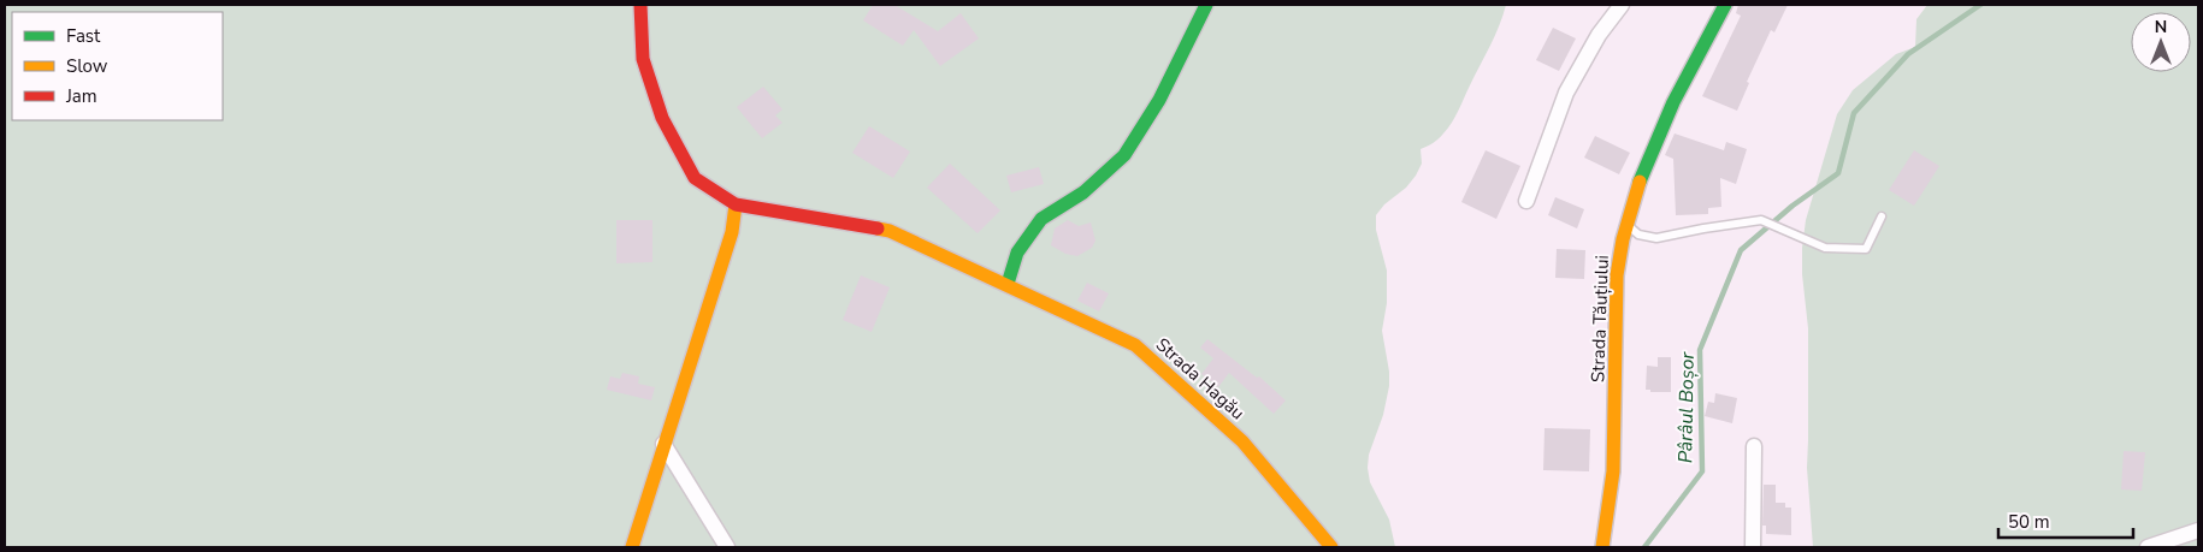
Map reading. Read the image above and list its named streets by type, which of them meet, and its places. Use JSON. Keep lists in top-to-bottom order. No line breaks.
{"streets":{"street":["Strada Tăuțiului","Strada Hagău"]},"water":["Pârâul Boșor"],"legend":["Fast","Slow","Jam"],"scale_bar":"50 m","north":"top"}
